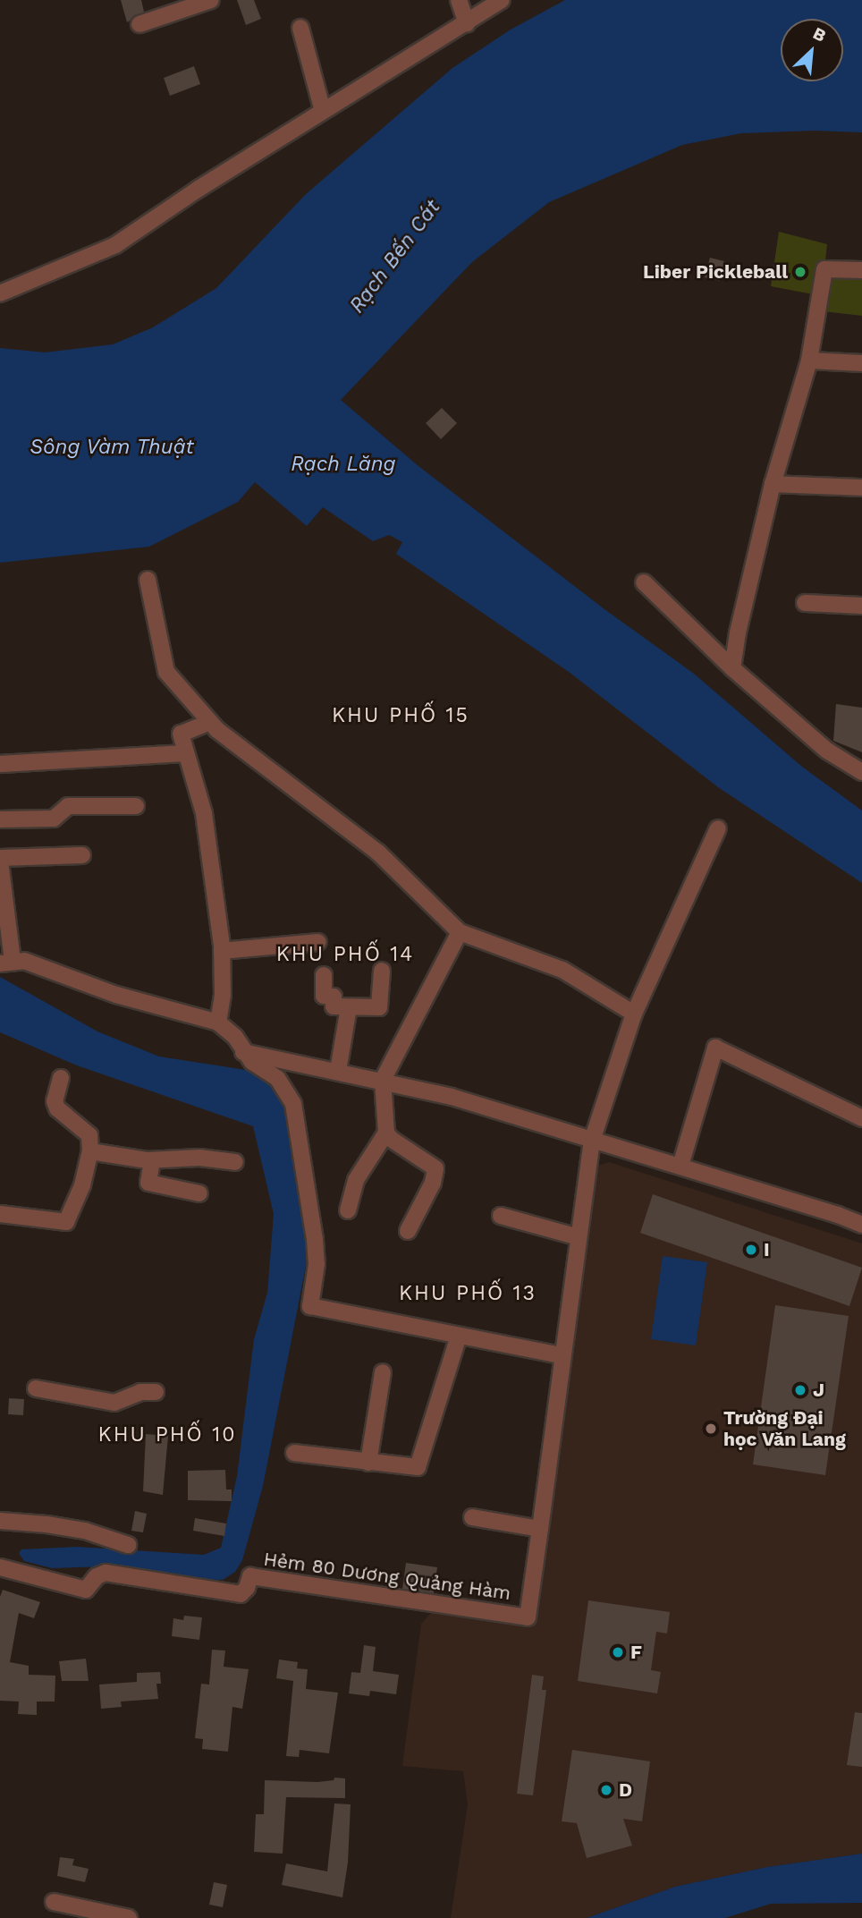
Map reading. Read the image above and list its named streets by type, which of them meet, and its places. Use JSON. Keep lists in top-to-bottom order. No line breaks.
{"streets":{"street":["Hẻm 80 Dương Quảng Hàm"]},"districts":["KHU PHỐ 15","KHU PHỐ 14","KHU PHỐ 13","KHU PHỐ 10"],"water":["Rạch Bến Cát","Sông Vàm Thuật","Rạch Lăng"],"places":["Liber Pickleball","I","J","Trường Đại học Văn Lang","F","D"],"north":"top right"}
